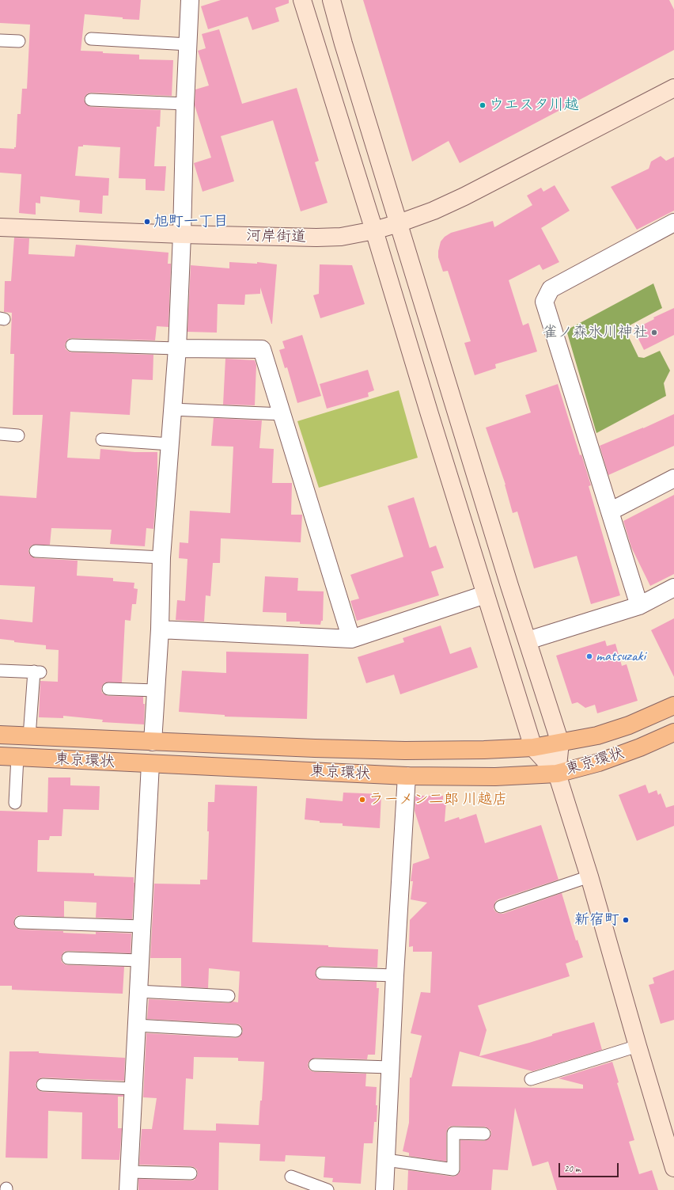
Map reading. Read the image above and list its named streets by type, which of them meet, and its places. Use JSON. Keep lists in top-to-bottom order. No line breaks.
{"streets":{"highway":["東京環状"],"street":["河岸街道"]},"places":["ウエスタ川越","旭町一丁目","雀ノ森氷川神社","matsuzaki","ラーメン二郎 川越店","新宿町"],"scale_bar":"20 m"}
